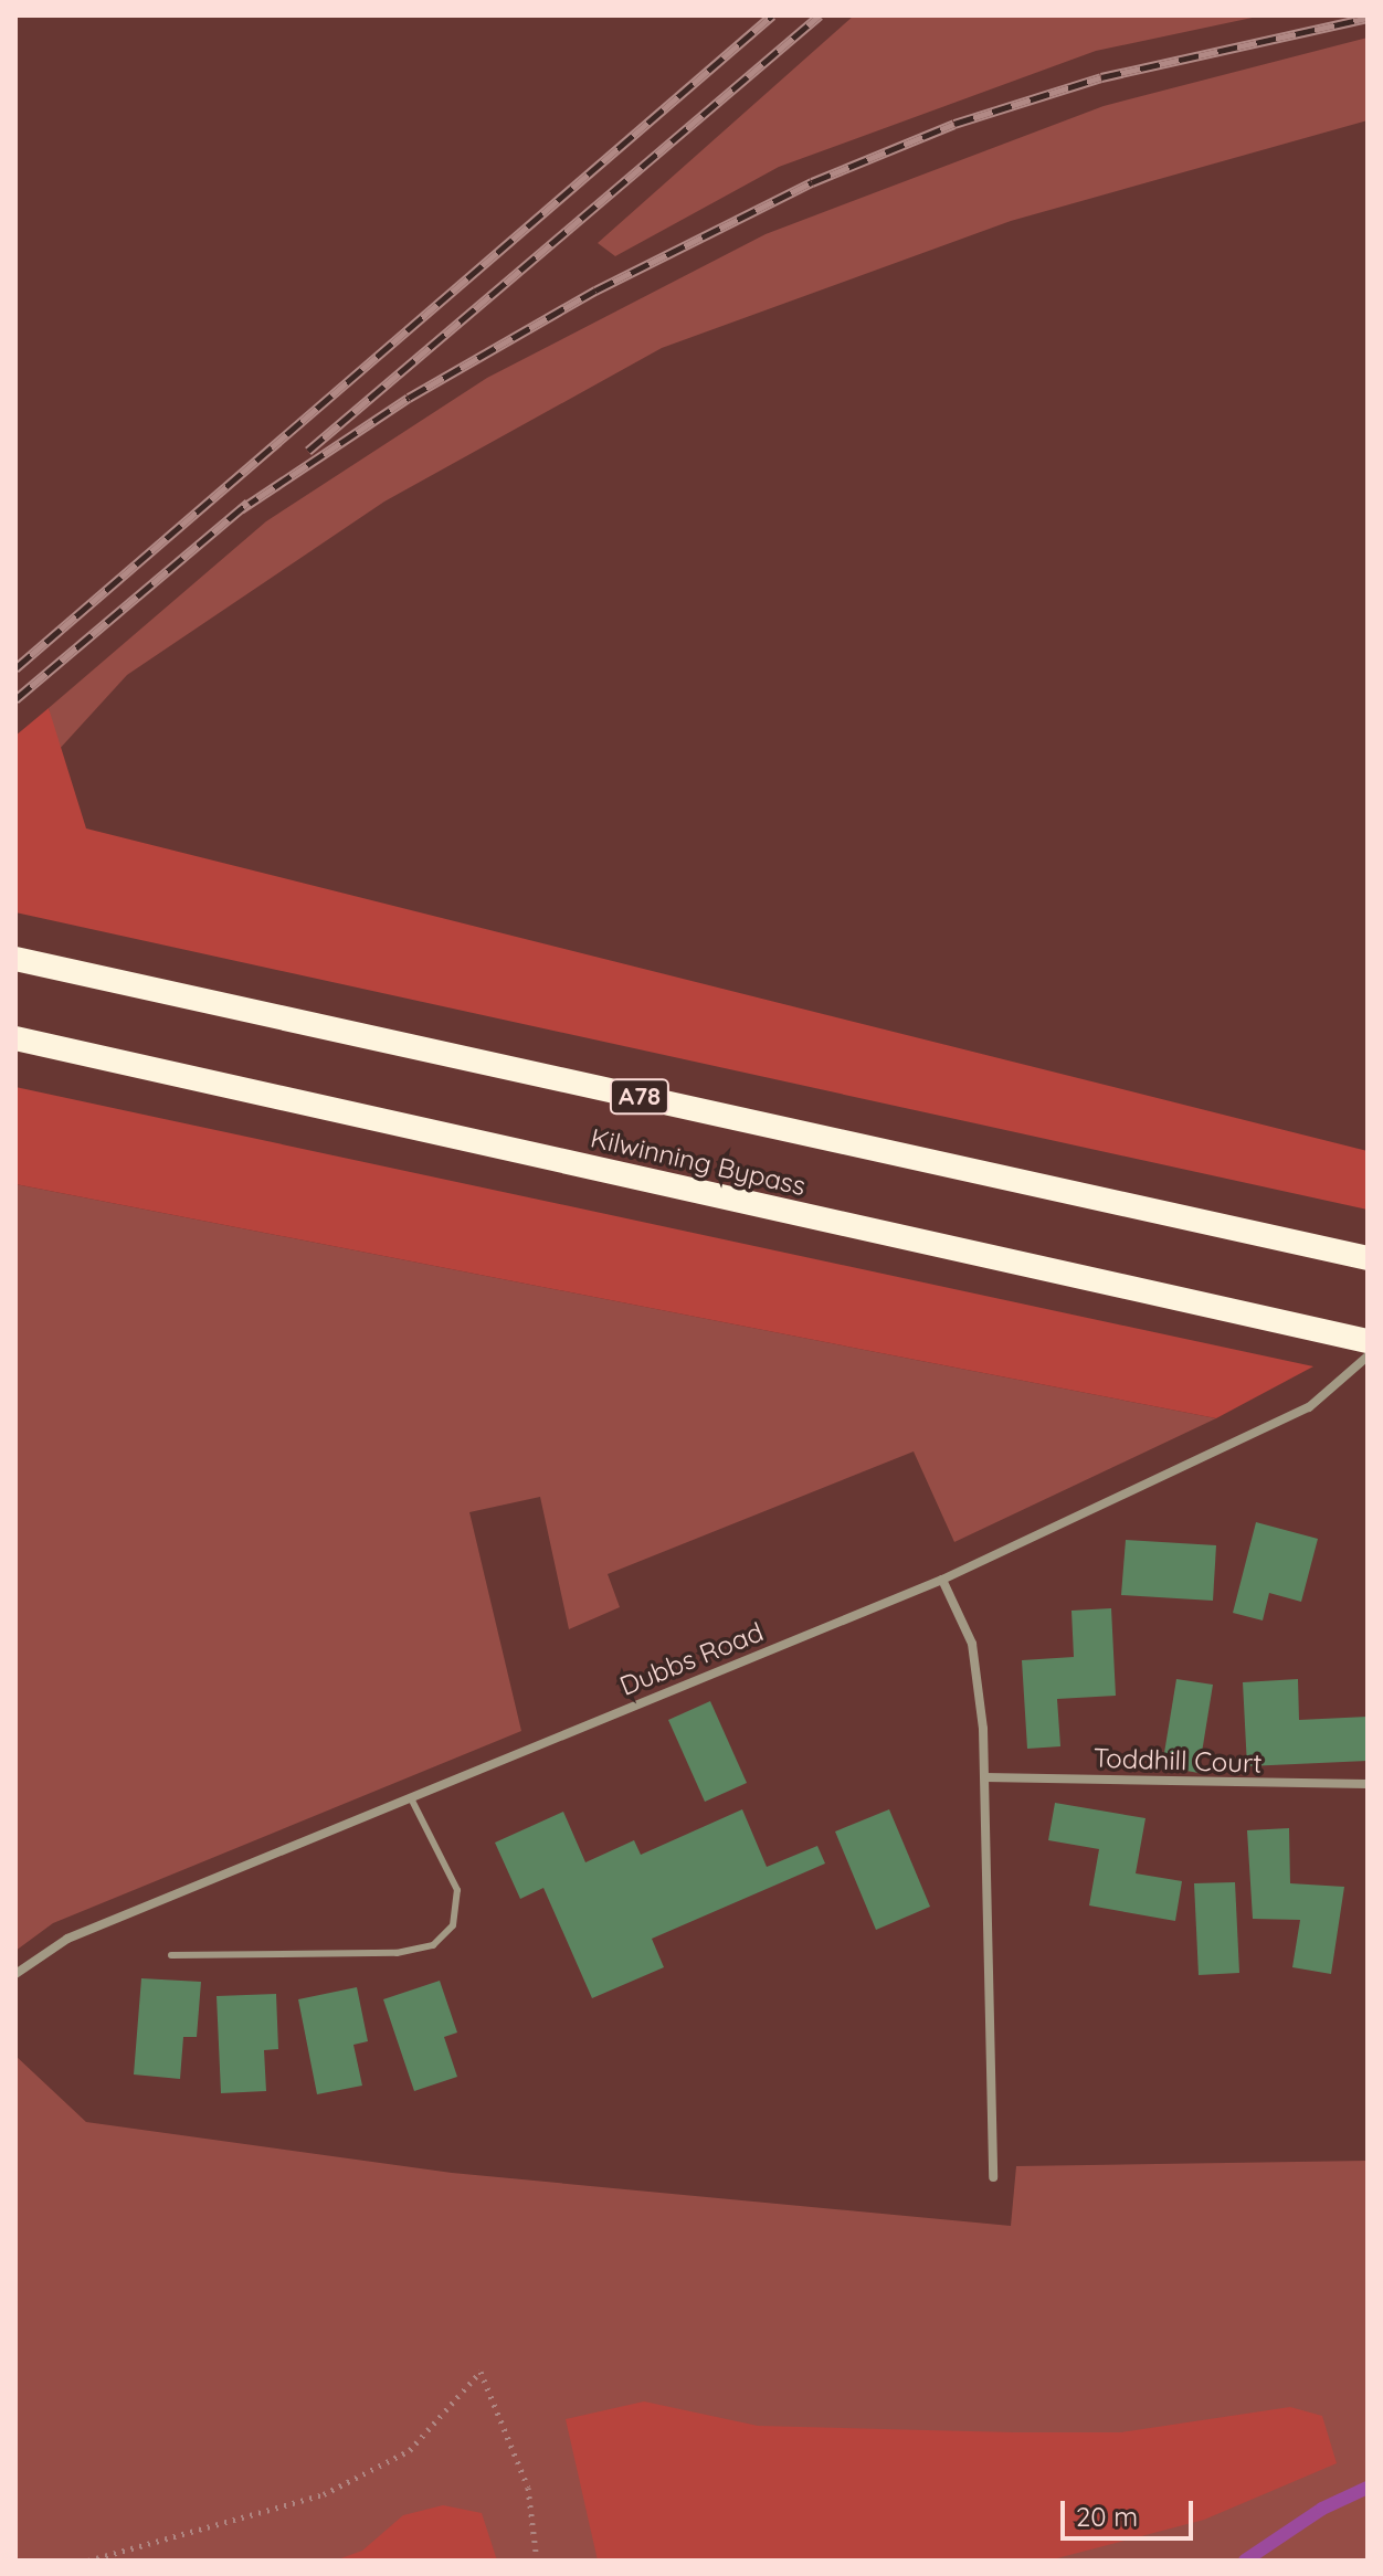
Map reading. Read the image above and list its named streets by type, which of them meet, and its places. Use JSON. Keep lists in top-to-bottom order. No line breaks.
{"streets":{"highway":["A78","Kilwinning Bypass"],"street":["Dubbs Road","Toddhill Court"]},"scale_bar":"20 m"}
